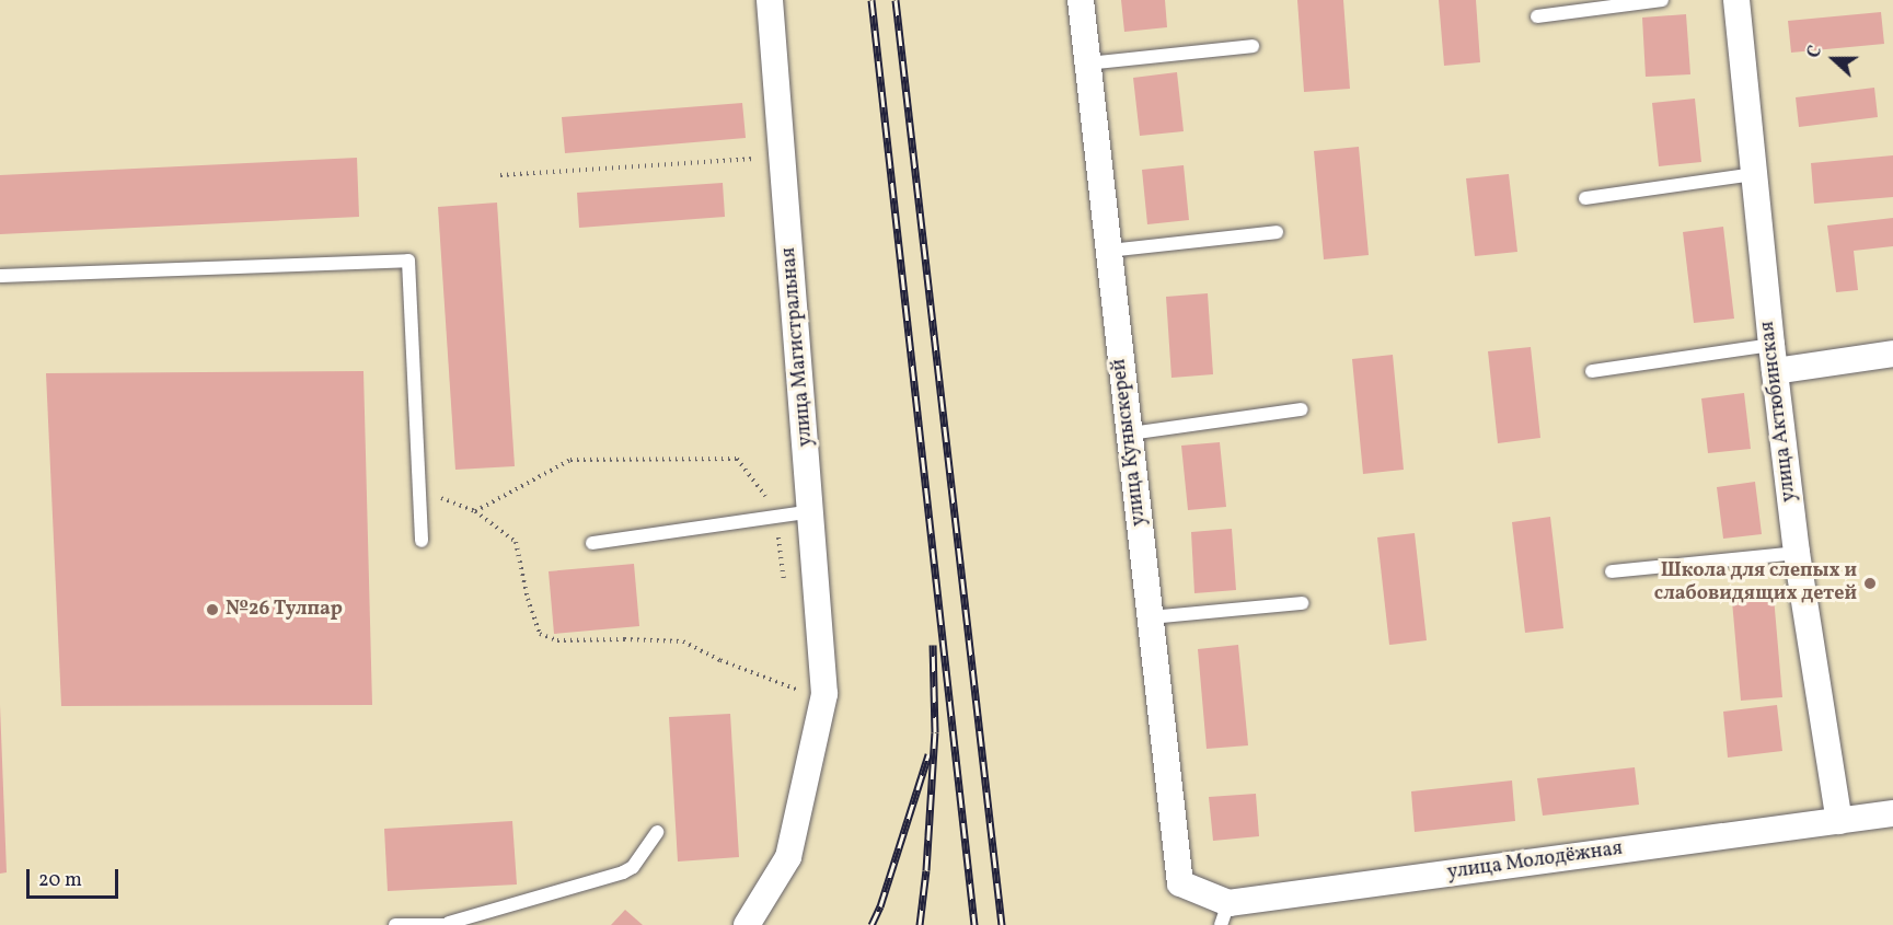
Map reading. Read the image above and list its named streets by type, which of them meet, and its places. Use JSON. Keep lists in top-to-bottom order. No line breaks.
{"streets":{"street":["улица Магистральная","улица Актюбинская","улица Куныскерей","улица Молодёжная"]},"crossings":[["улица Актюбинская","улица Молодёжная"],["улица Куныскерей","улица Молодёжная"]],"places":["Школа для слепых и слабовидящих детей","№26 Тулпар"],"scale_bar":"20 m","north":"left"}
